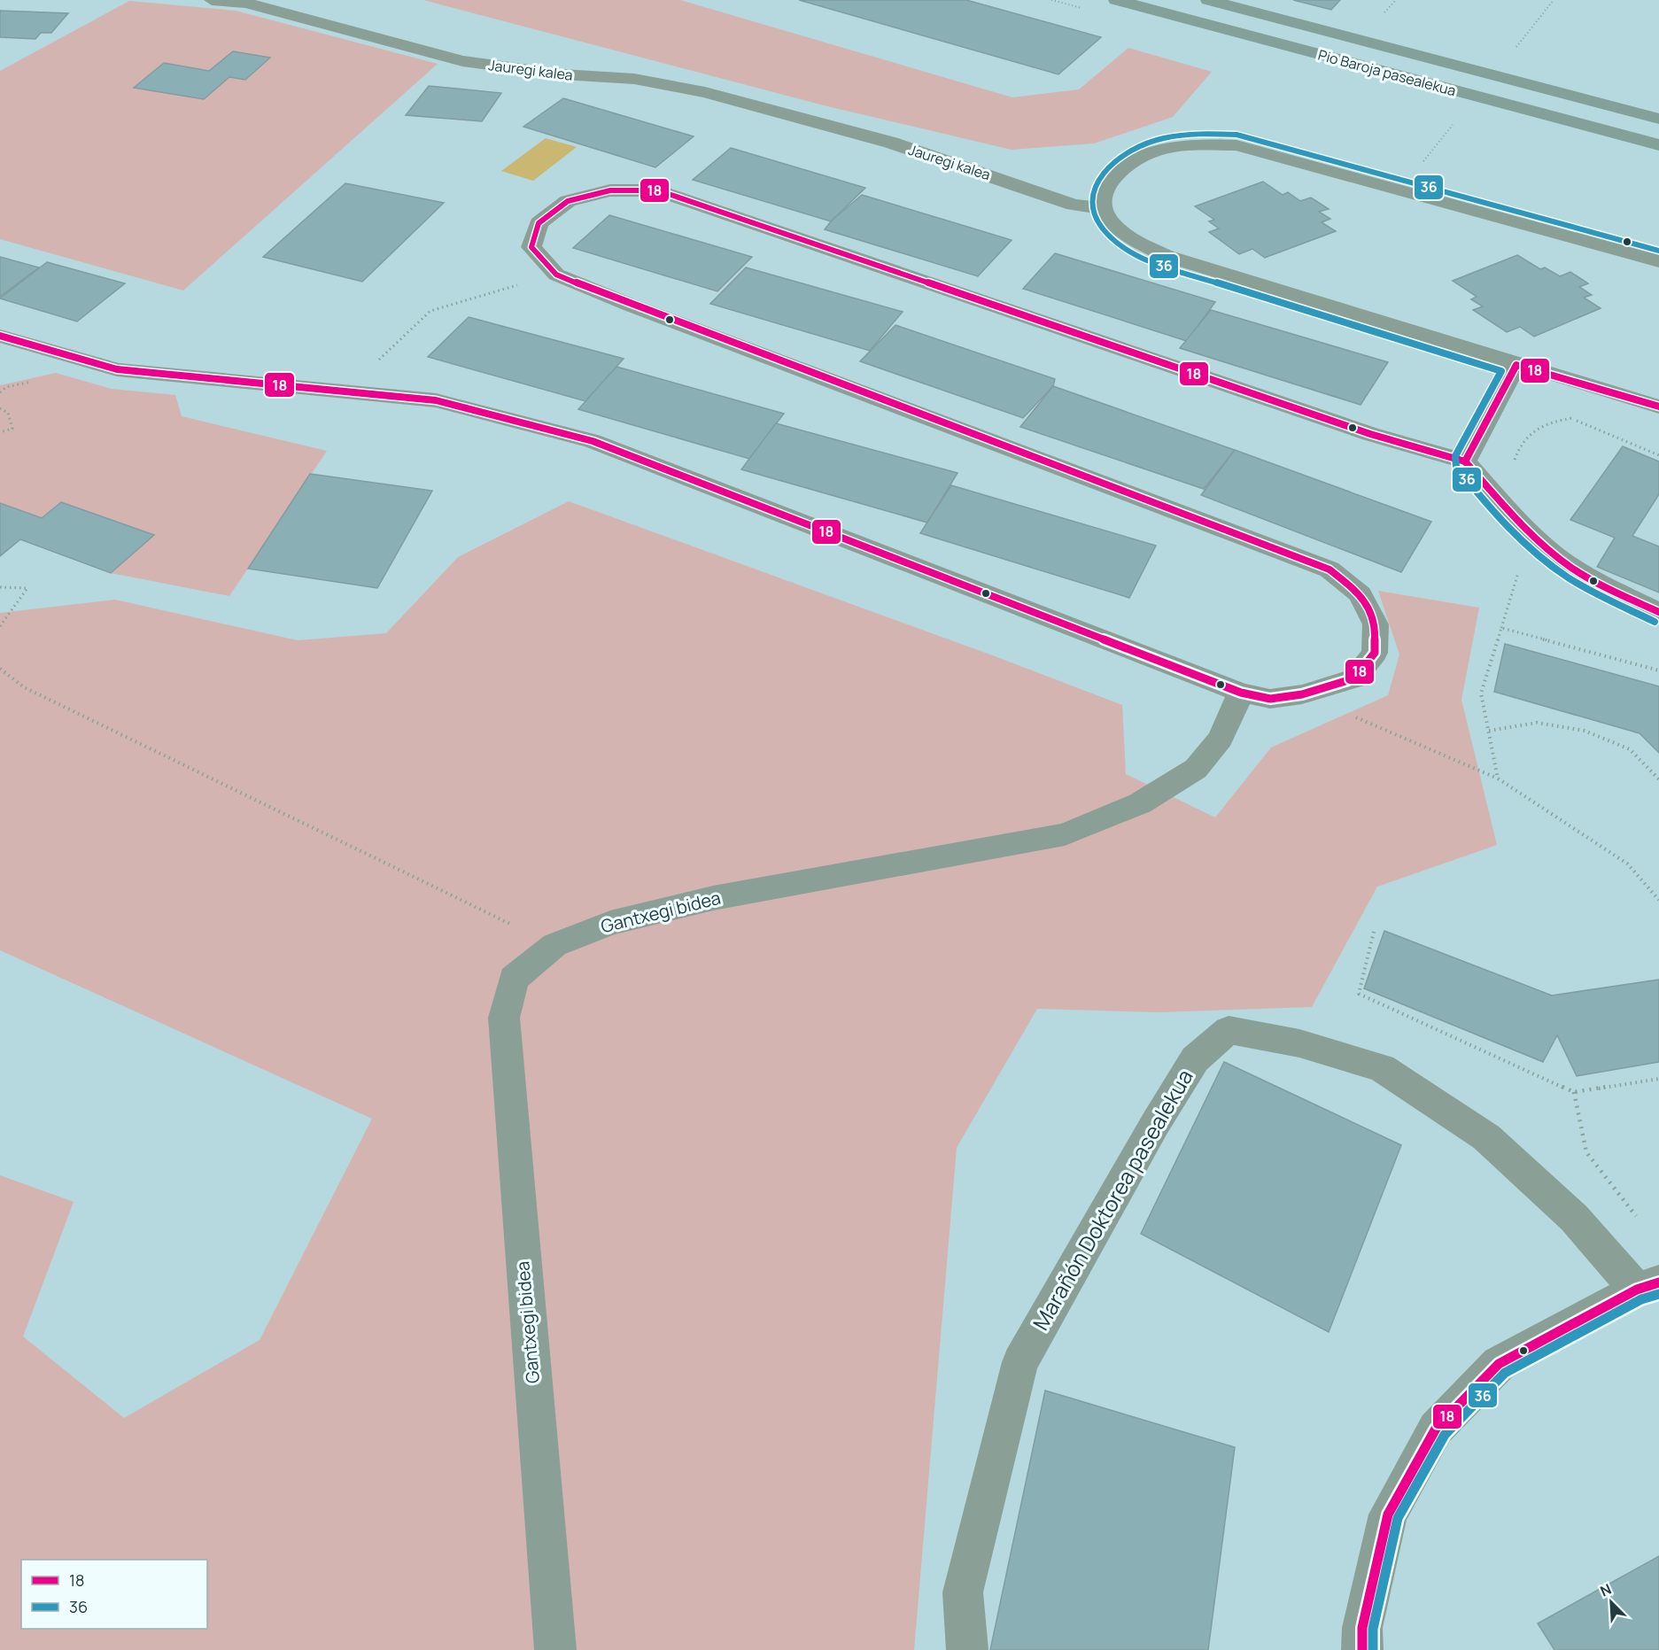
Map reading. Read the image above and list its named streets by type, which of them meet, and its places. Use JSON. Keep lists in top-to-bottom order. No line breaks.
{"streets":{"main road":["Pio Baroja pasealekua"],"street":["Jauregi kalea","Gantxegi bidea","Marañón Doktorea pasealekua"]},"lines":["transit line 36","transit line 18"],"legend":["18","36"],"north":"top left"}
